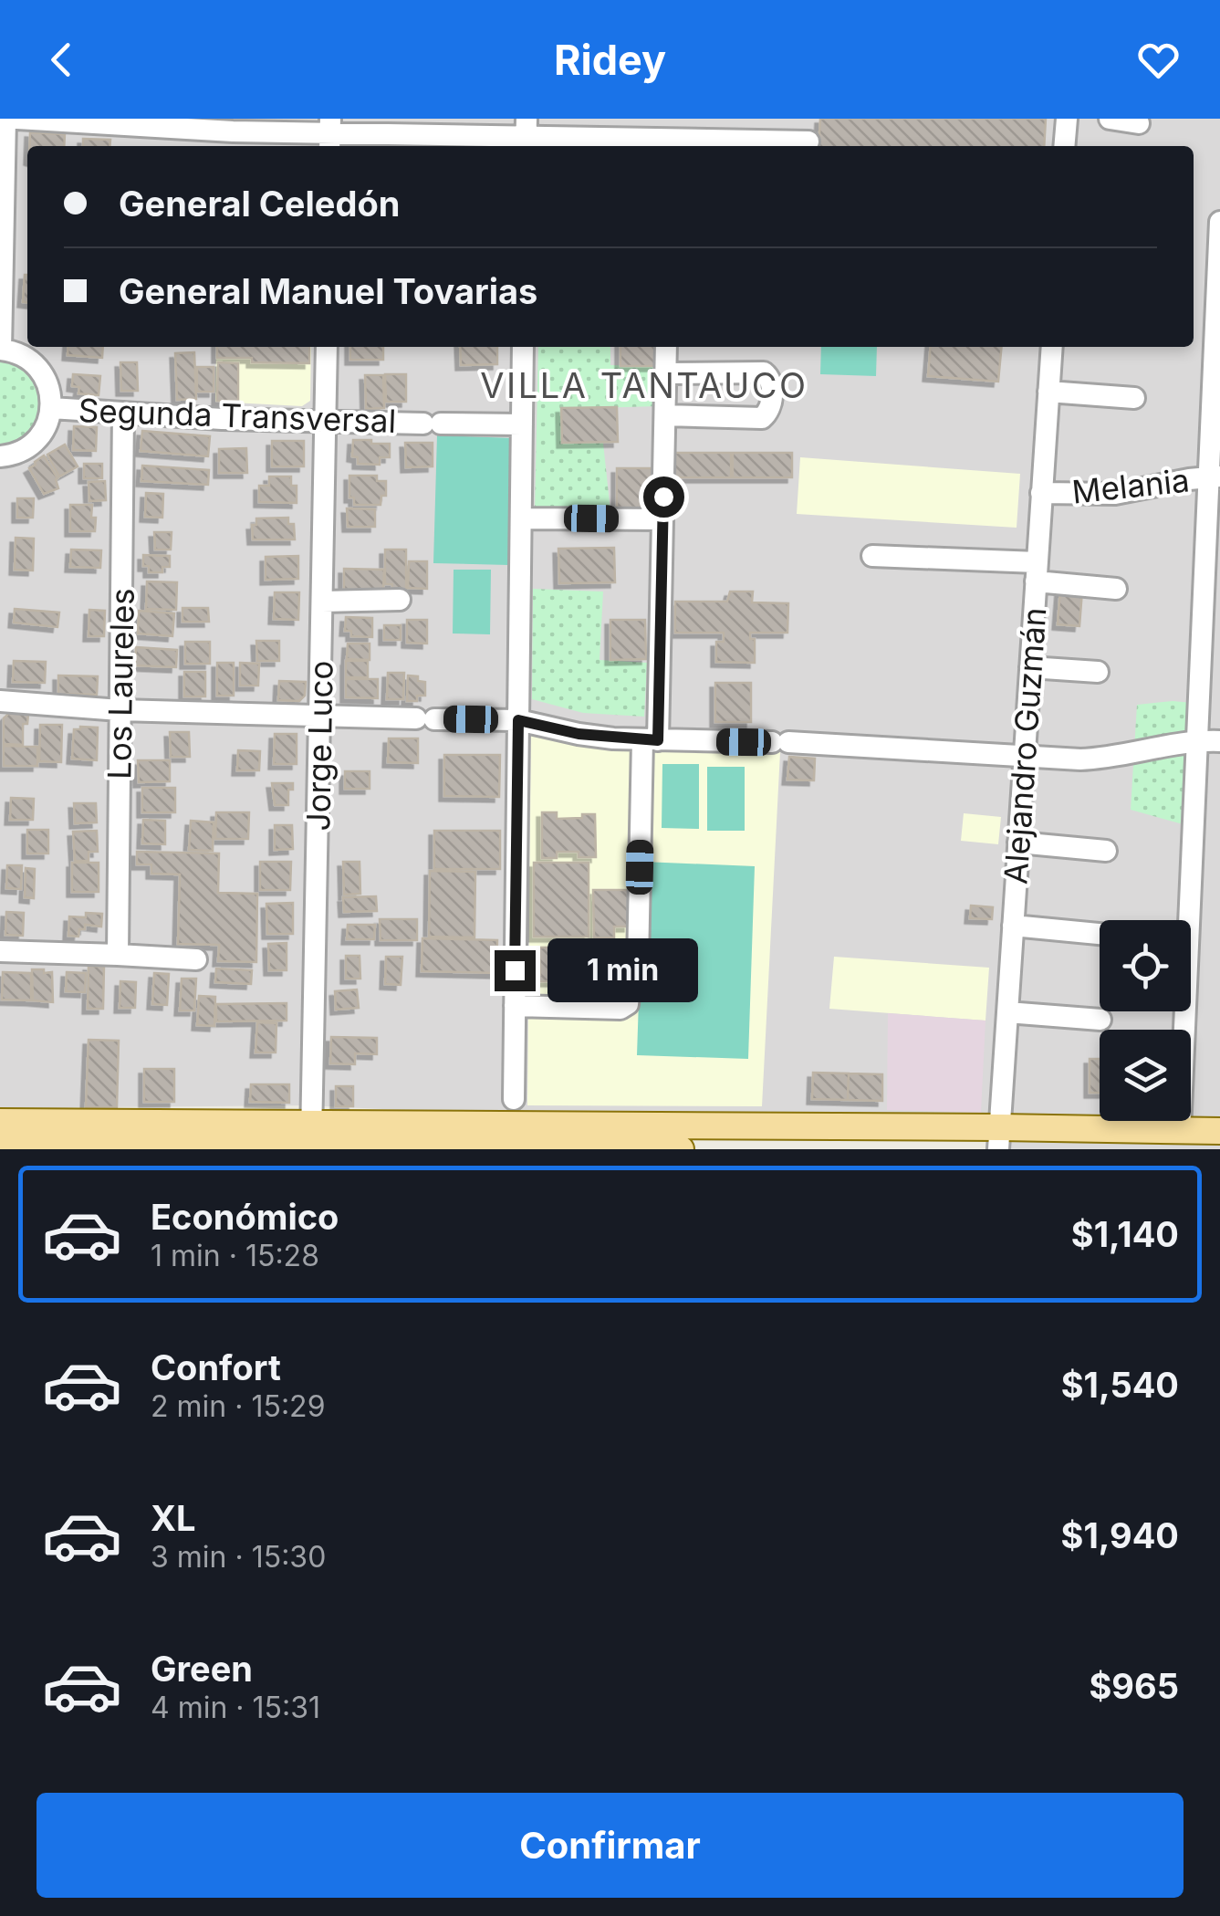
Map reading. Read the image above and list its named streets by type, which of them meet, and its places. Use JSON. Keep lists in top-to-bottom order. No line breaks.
{"streets":{"street":["Segunda Transversal","Melania","Los Laureles","Jorge Luco","Alejandro Guzmán"]},"crossings":[["Segunda Transversal","Los Laureles"],["Segunda Transversal","Jorge Luco"],["Melania","Alejandro Guzmán"]],"districts":["VILLA TANTAUCO"],"page":{"header":"Ridey","banner":["General Celedón","General Manuel Tovarias"],"bubble":"1 min","list":[{"name":"Económico","note":"1 min · 15:28","value":"$1,140"},{"name":"Confort","note":"2 min · 15:29","value":"$1,540"},{"name":"XL","note":"3 min · 15:30","value":"$1,940"},{"name":"Green","note":"4 min · 15:31","value":"$965"}],"buttons":"Confirmar"}}
